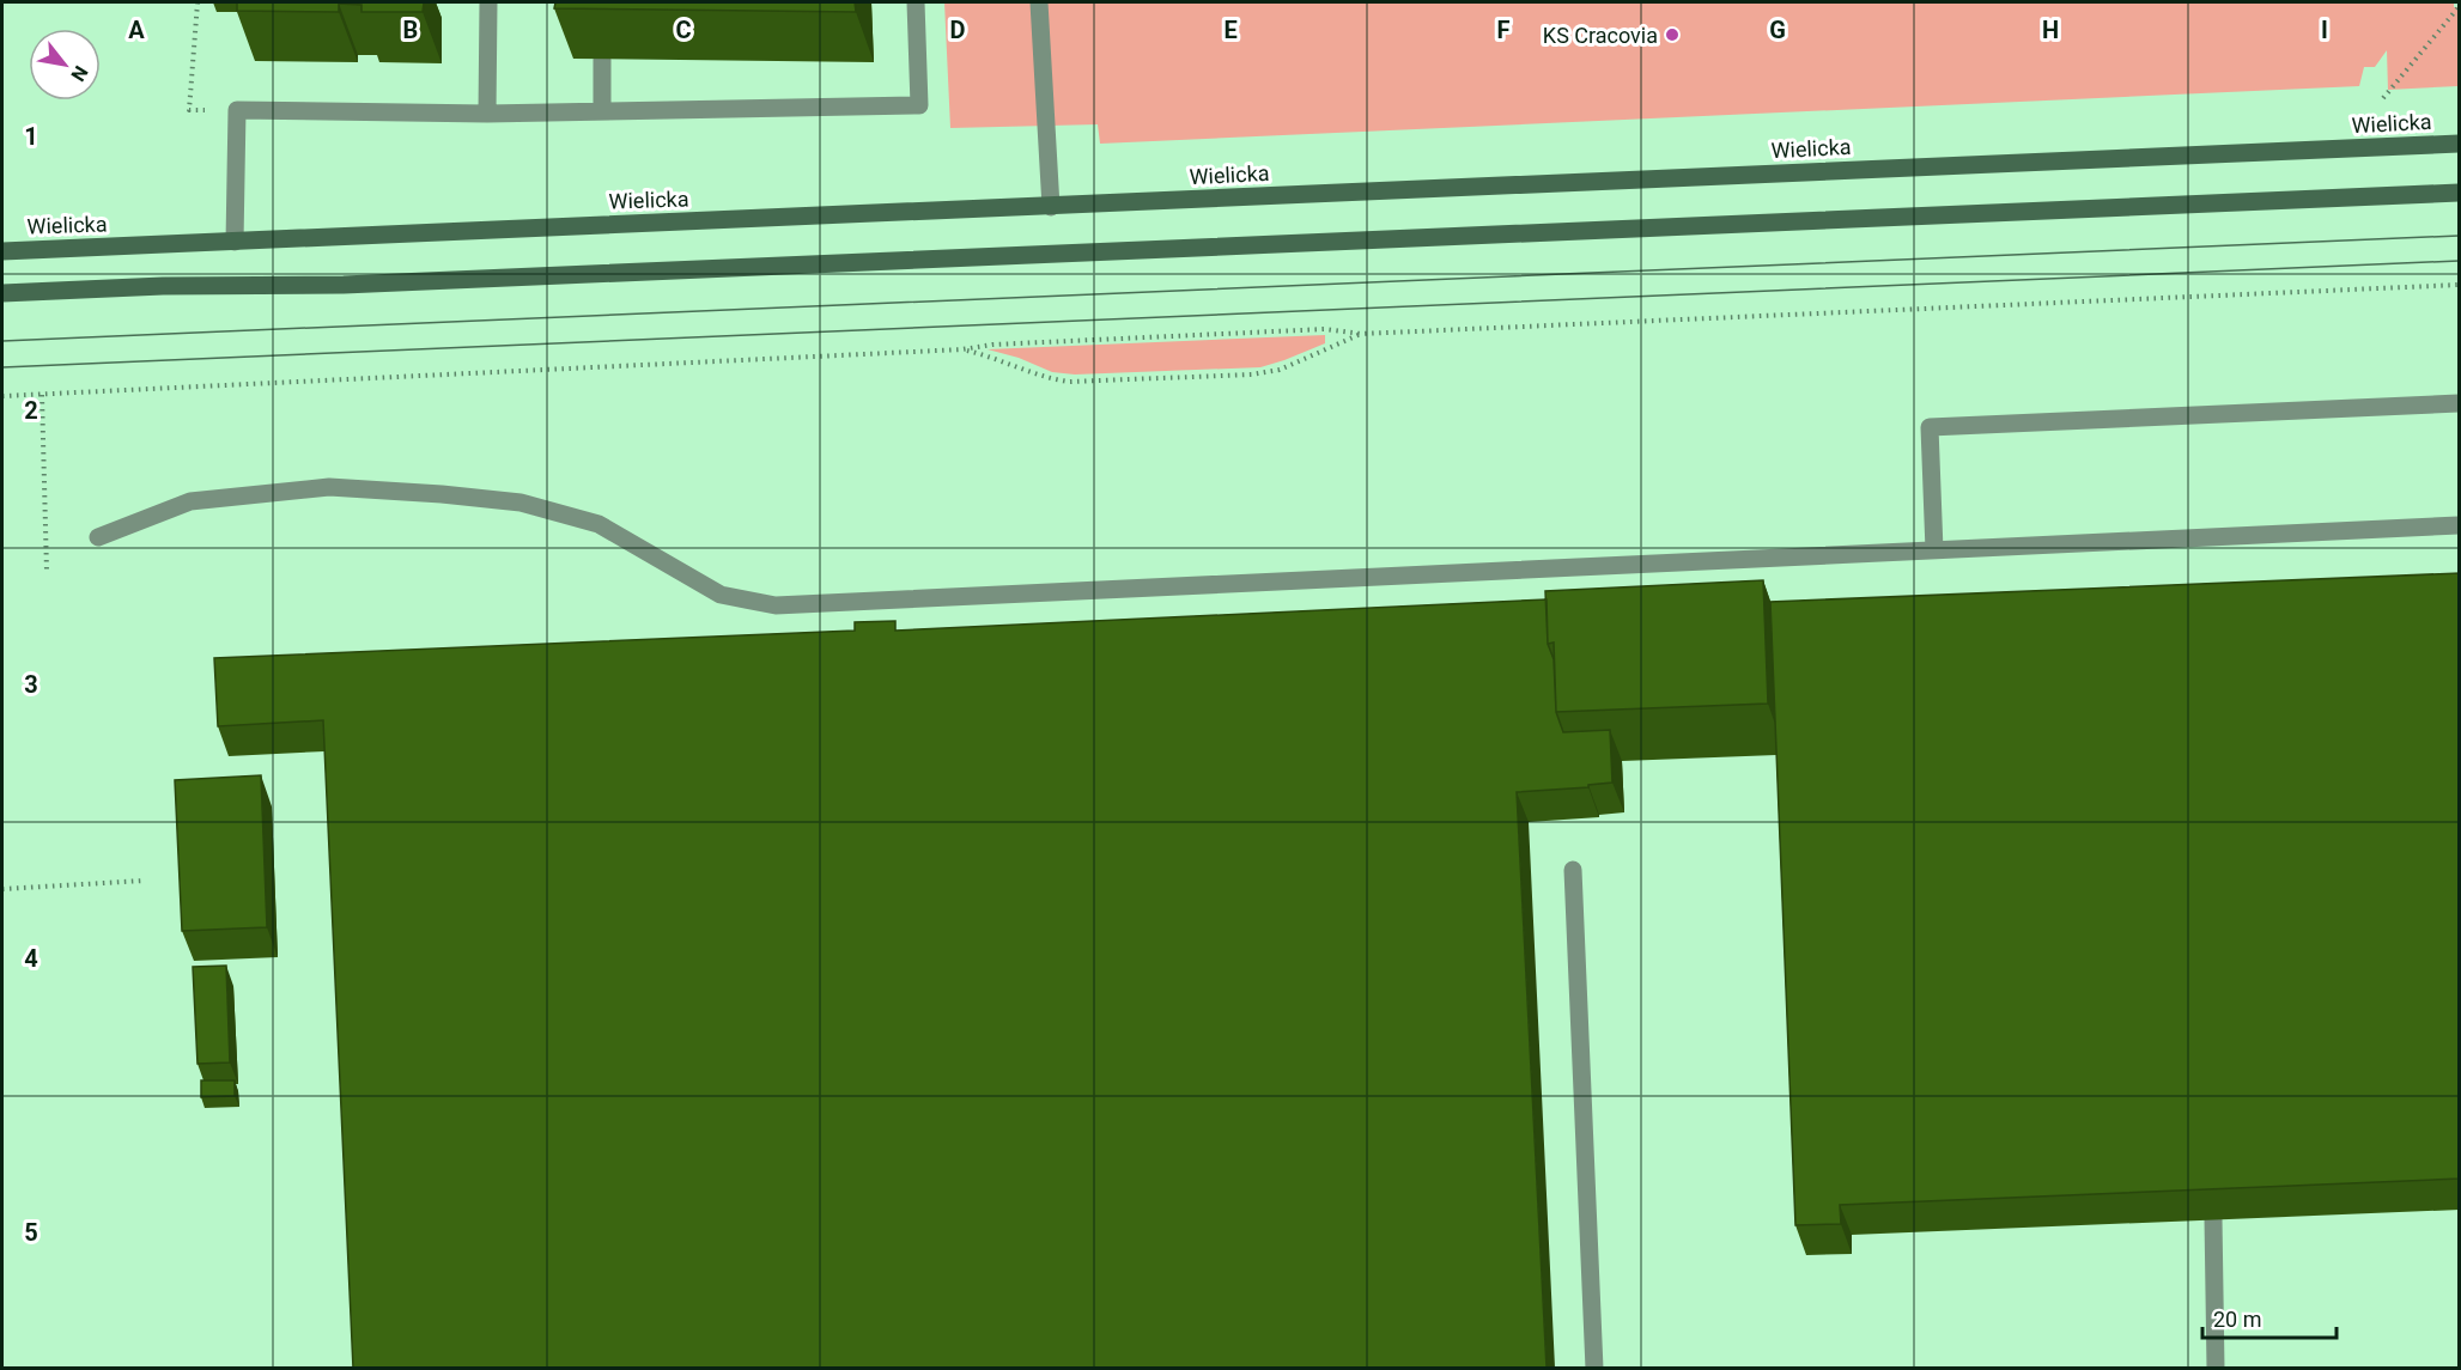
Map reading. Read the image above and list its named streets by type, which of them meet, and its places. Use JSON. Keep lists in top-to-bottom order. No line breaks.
{"streets":{"main road":["Wielicka"]},"places":["KS Cracovia"],"scale_bar":"20 m","north":"bottom right","grid":{"columns":["A","B","C","D","E","F","G","H","I"],"rows":["1","2","3","4","5"]}}
